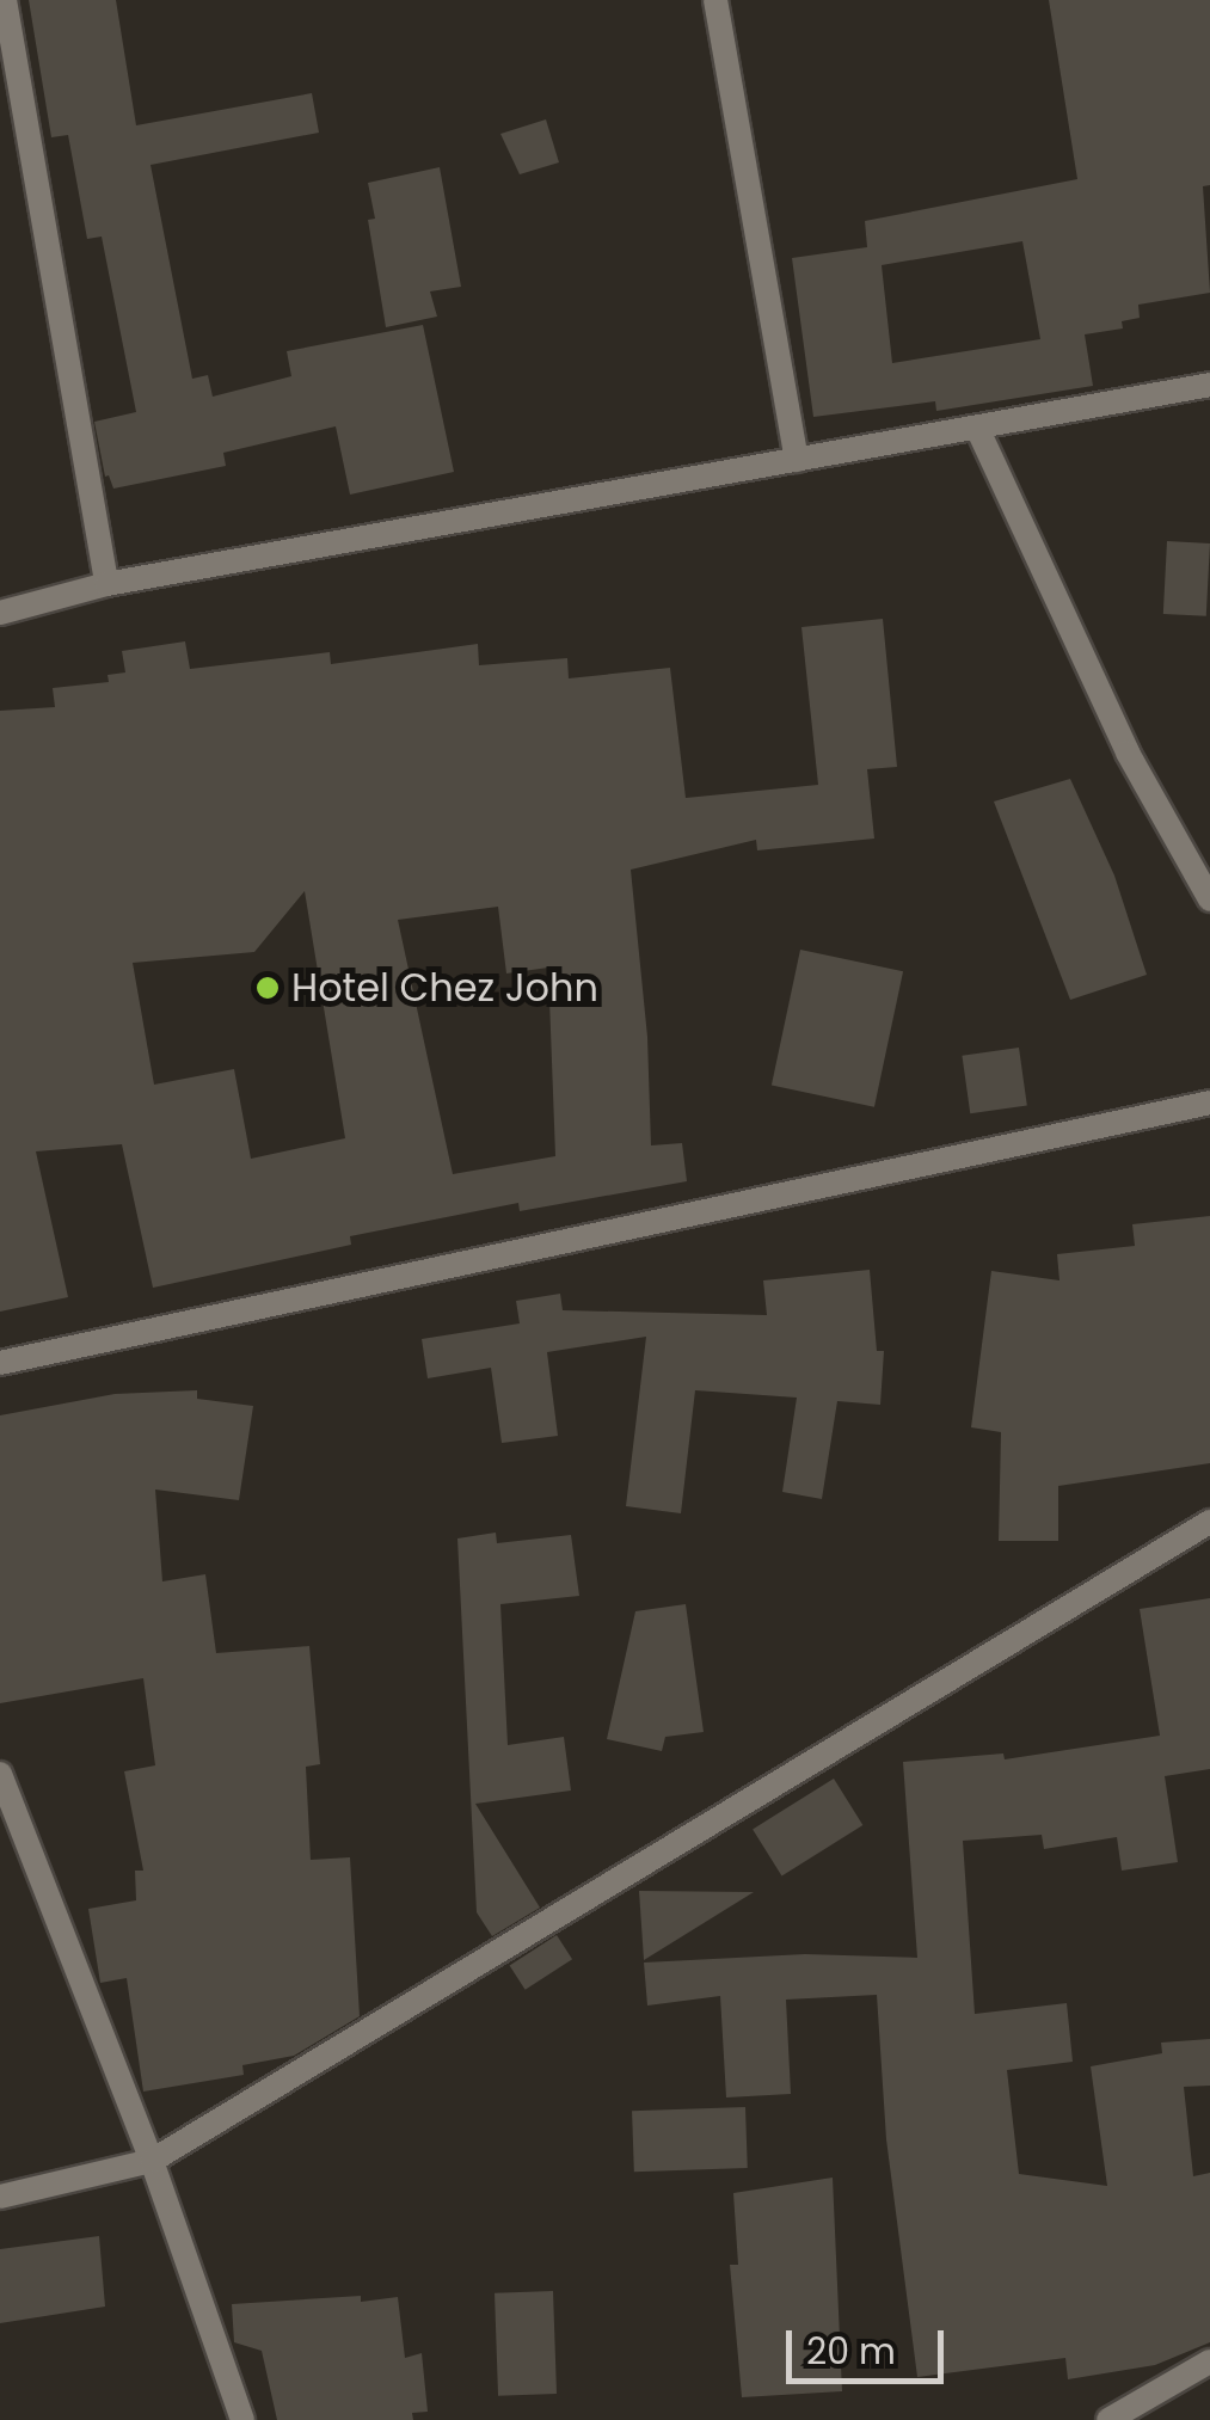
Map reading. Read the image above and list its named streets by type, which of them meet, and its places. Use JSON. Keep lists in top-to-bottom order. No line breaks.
{"places":["Hotel Chez John"],"scale_bar":"20 m"}
